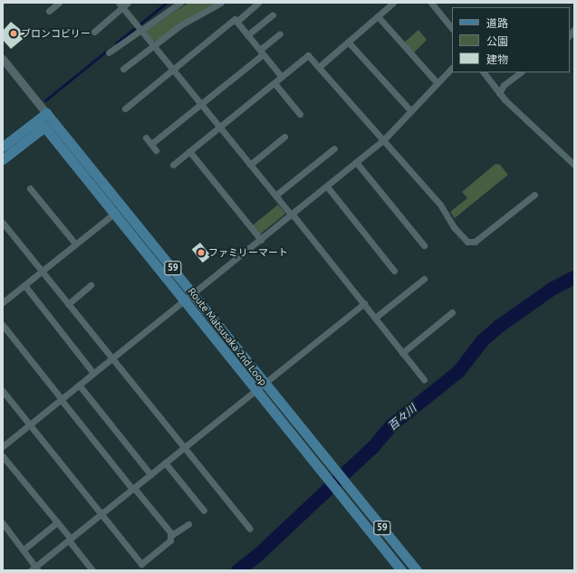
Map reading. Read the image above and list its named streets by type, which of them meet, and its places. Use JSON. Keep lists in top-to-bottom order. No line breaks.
{"streets":{"main road":["59","Route Matsusaka 2nd Loop"]},"water":["百々川"],"places":["ブロンコビリー","ファミリーマート"],"legend":["道路","公園","建物"]}
